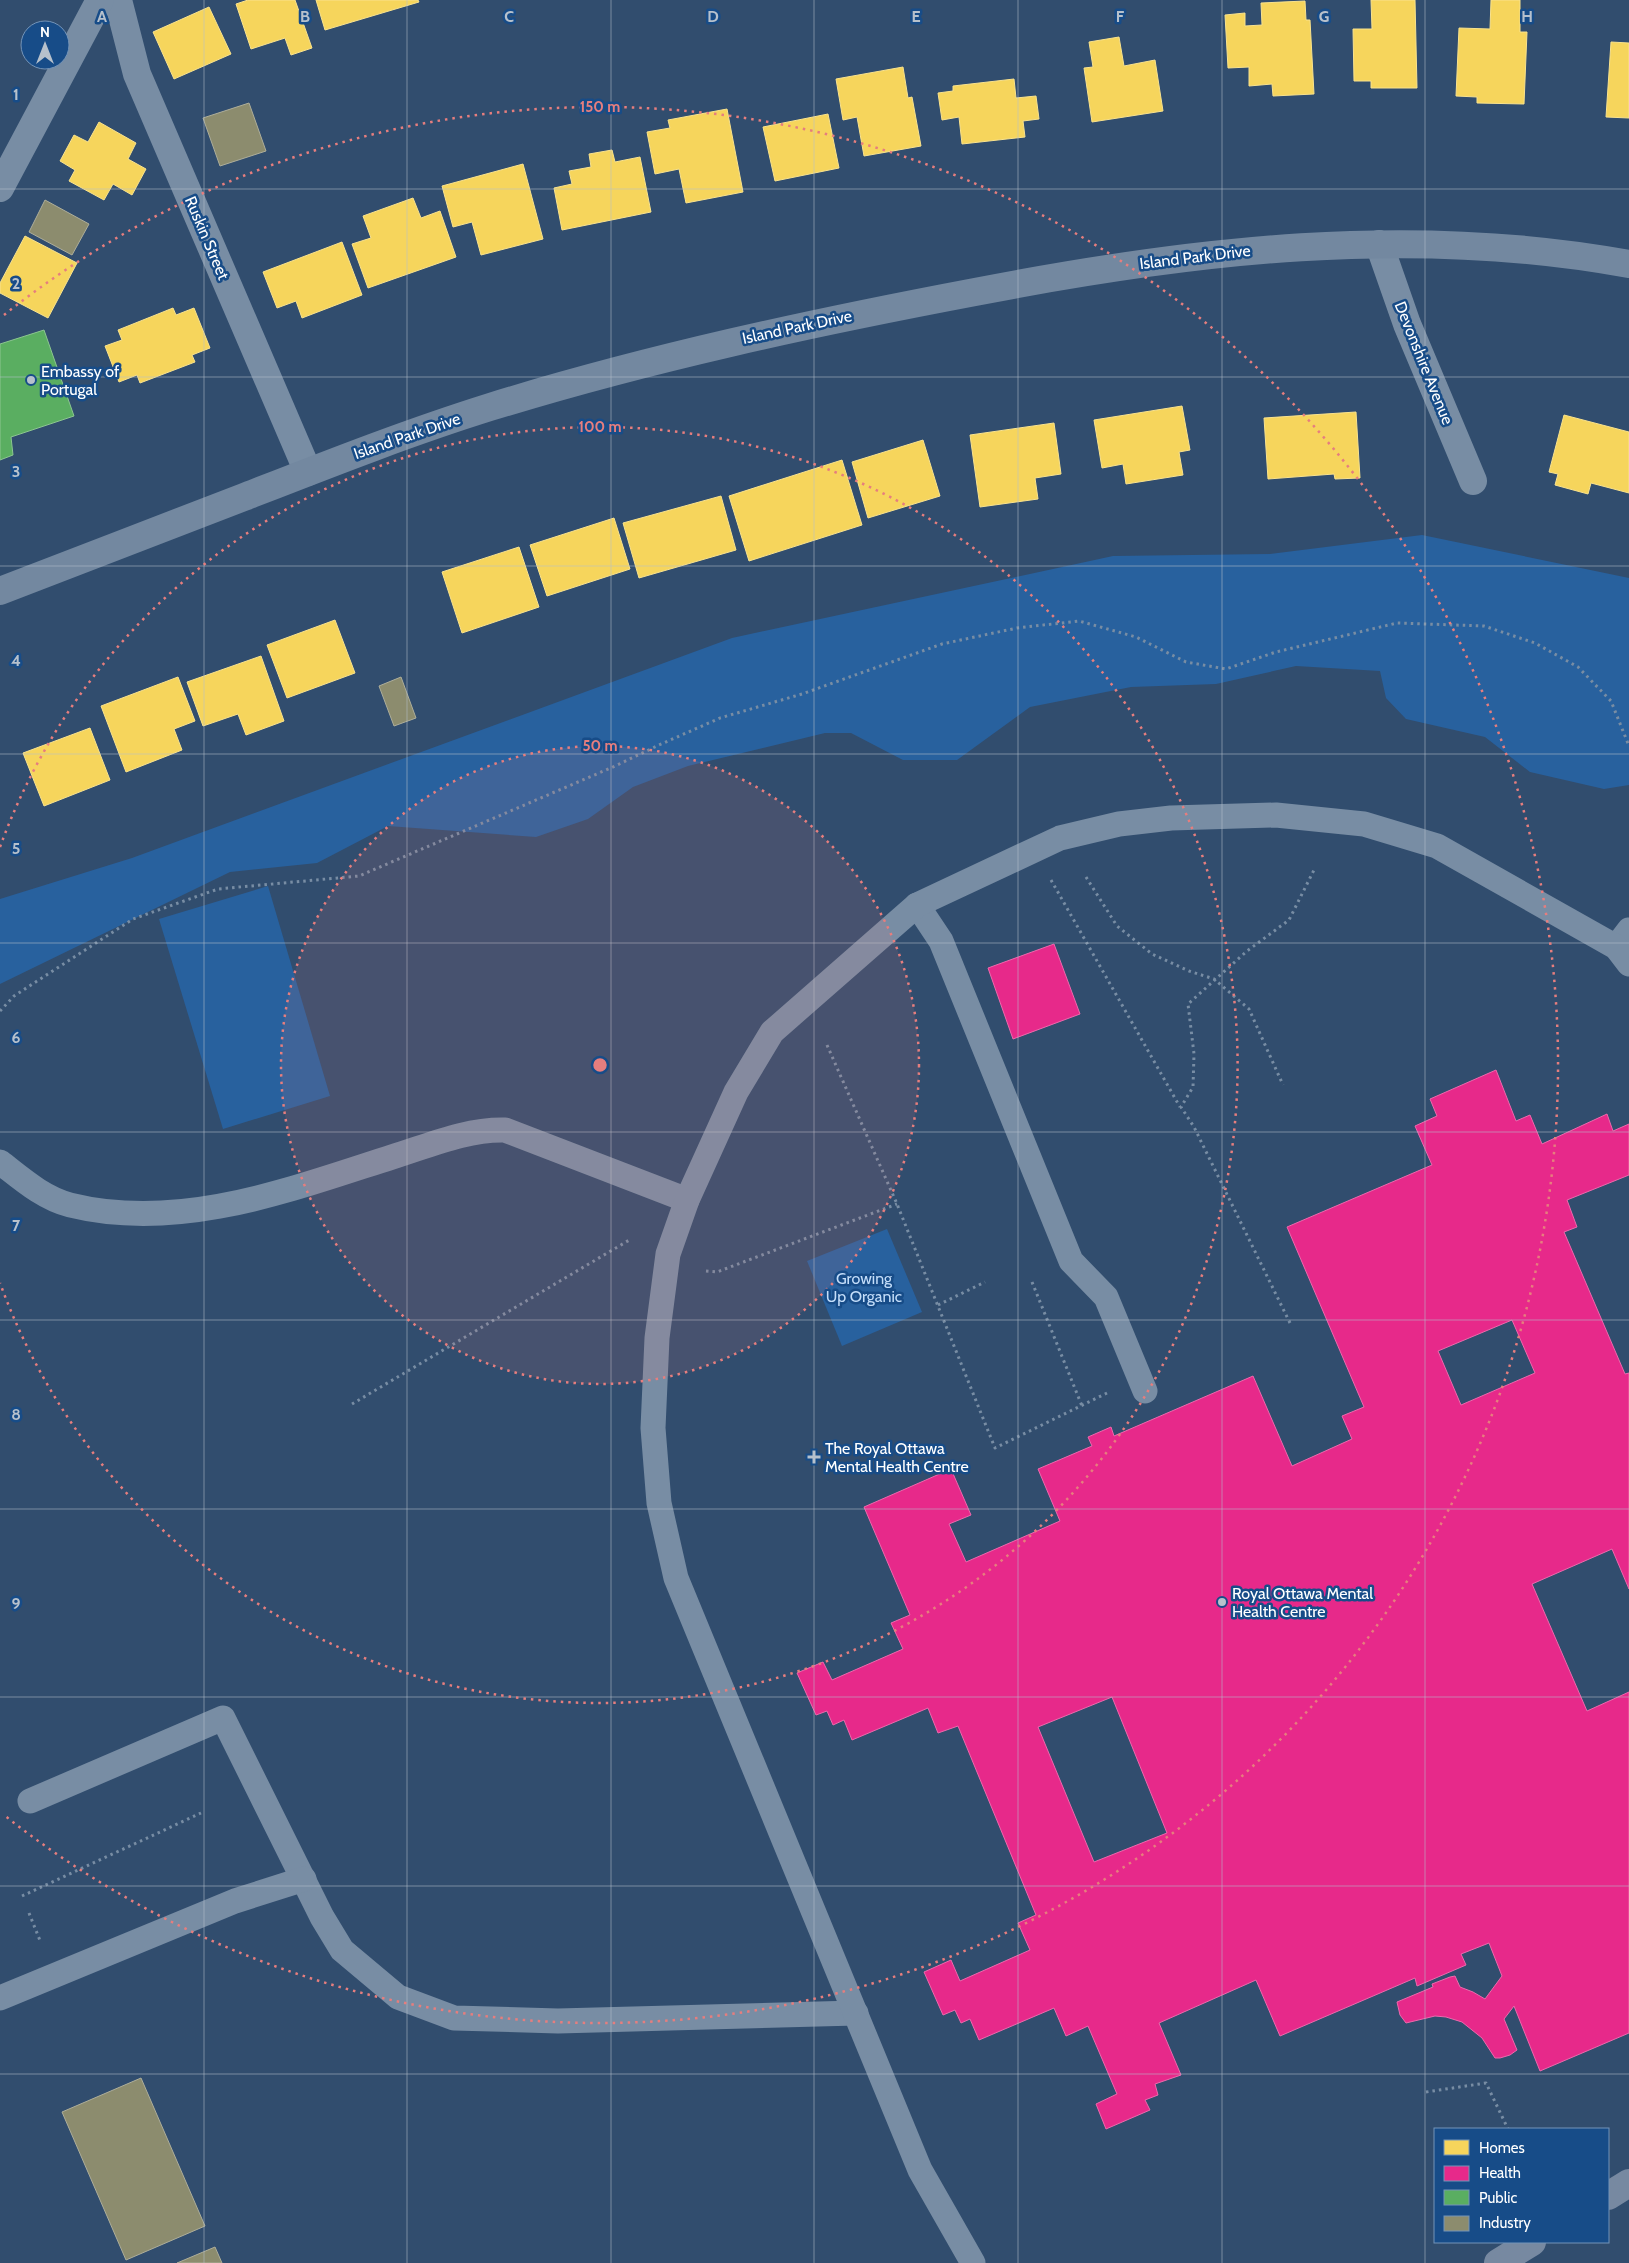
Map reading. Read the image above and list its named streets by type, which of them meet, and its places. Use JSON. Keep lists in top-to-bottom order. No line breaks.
{"streets":{"main road":["Island Park Drive"],"street":["Ruskin Street","Devonshire Avenue"]},"crossings":[["Ruskin Street","Island Park Drive"],["Island Park Drive","Devonshire Avenue"]],"parks":["Growing Up Organic"],"places":{"other":["Embassy of Portugal","Royal Ottawa Mental Health Centre"],"health":["The Royal Ottawa Mental Health Centre"]},"legend":["Homes","Health","Public","Industry"],"north":"top","grid":{"columns":["A","B","C","D","E","F","G","H"],"rows":["1","2","3","4","5","6","7","8","9"]},"rings":["150 m","100 m","50 m"]}
